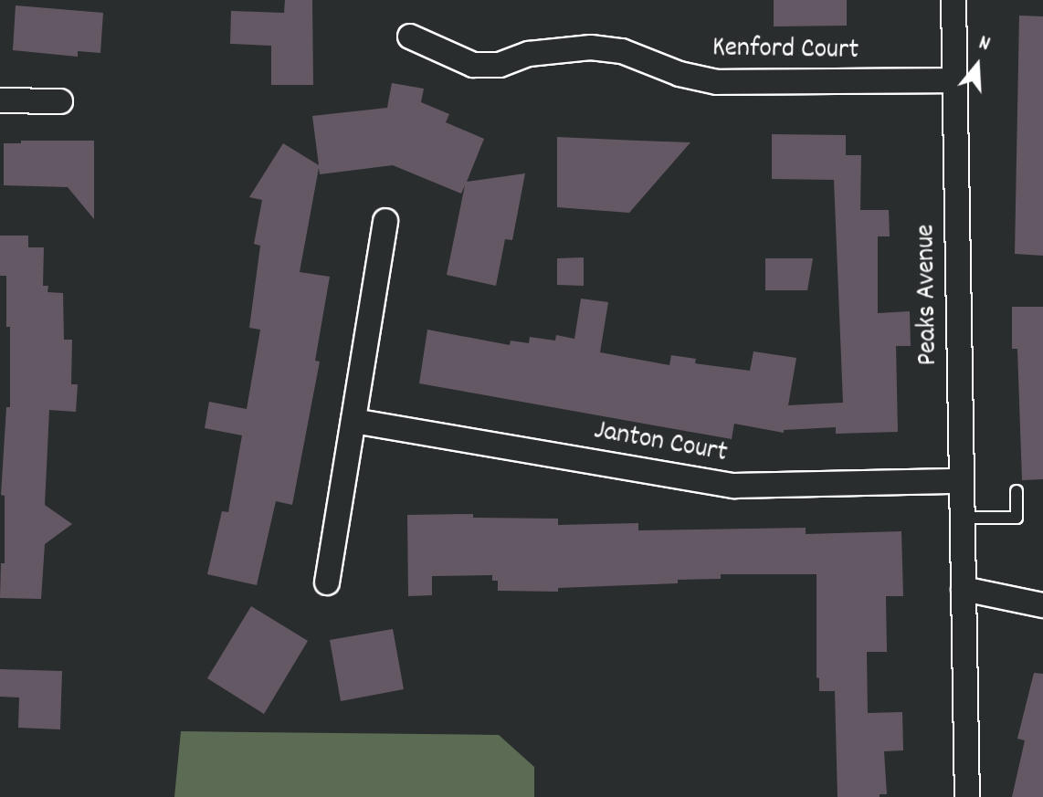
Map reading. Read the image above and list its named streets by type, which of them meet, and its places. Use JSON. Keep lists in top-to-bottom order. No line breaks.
{"streets":{"street":["Kenford Court","Peaks Avenue","Janton Court"]},"crossings":[["Kenford Court","Peaks Avenue"],["Peaks Avenue","Janton Court"]],"north":"top"}
